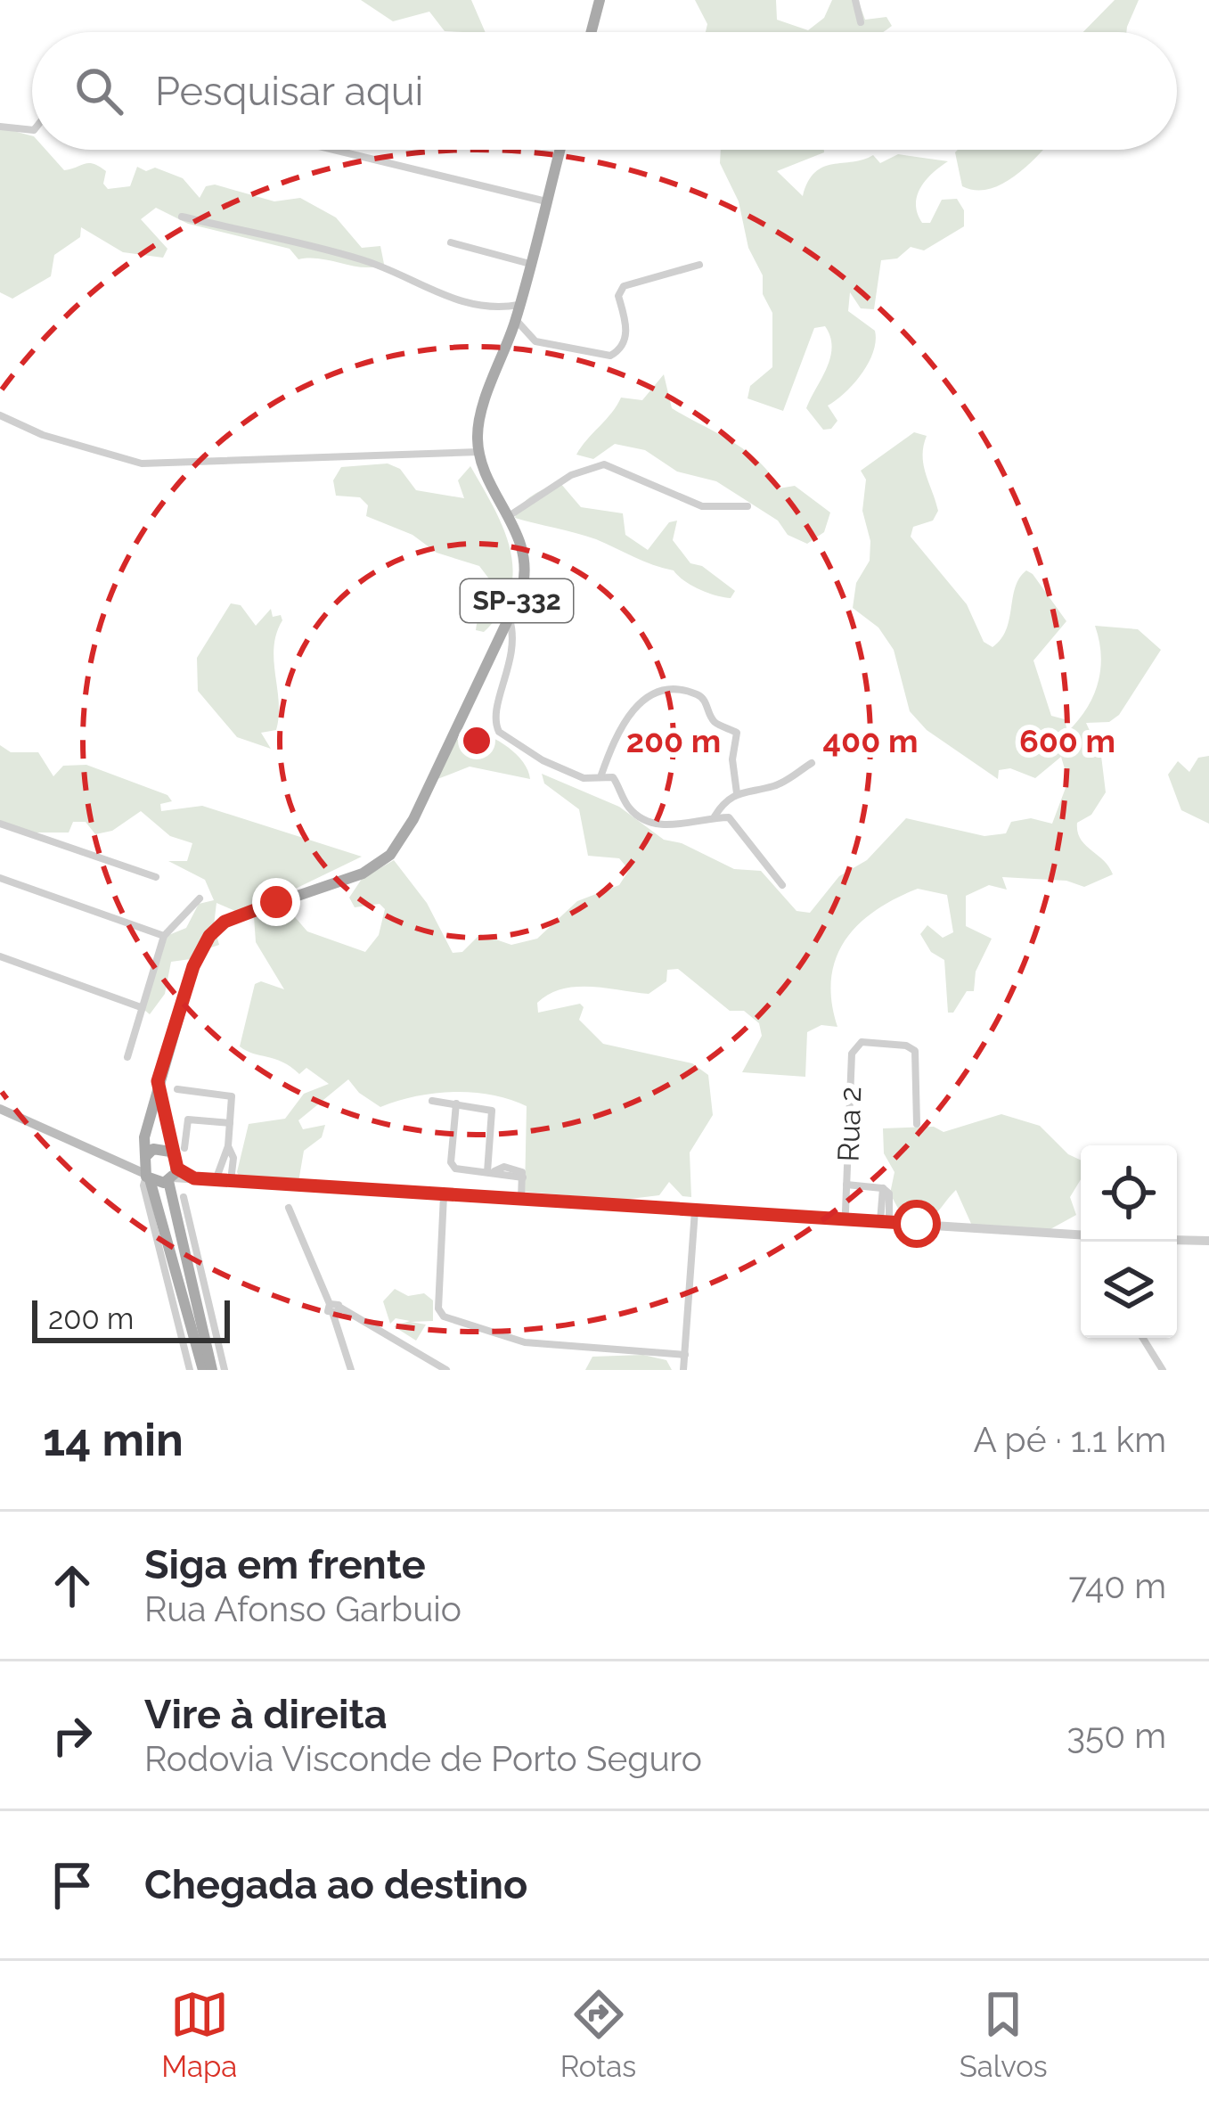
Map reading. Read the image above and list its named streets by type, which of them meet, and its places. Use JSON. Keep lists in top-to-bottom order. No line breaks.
{"streets":{"main road":["SP-332"],"street":["Rua 2"]},"scale_bar":"200 m","page":{"search":"Pesquisar aqui","scale":"200 m","heading":["14 min","A pé · 1.1 km"],"list":[["Siga em frente","Rua Afonso Garbuio","740 m"],["Vire à direita","Rodovia Visconde de Porto Seguro","350 m"],"Chegada ao destino"],"nav":["Mapa","Rotas","Salvos"]},"rings":["200 m","400 m","600 m"]}
